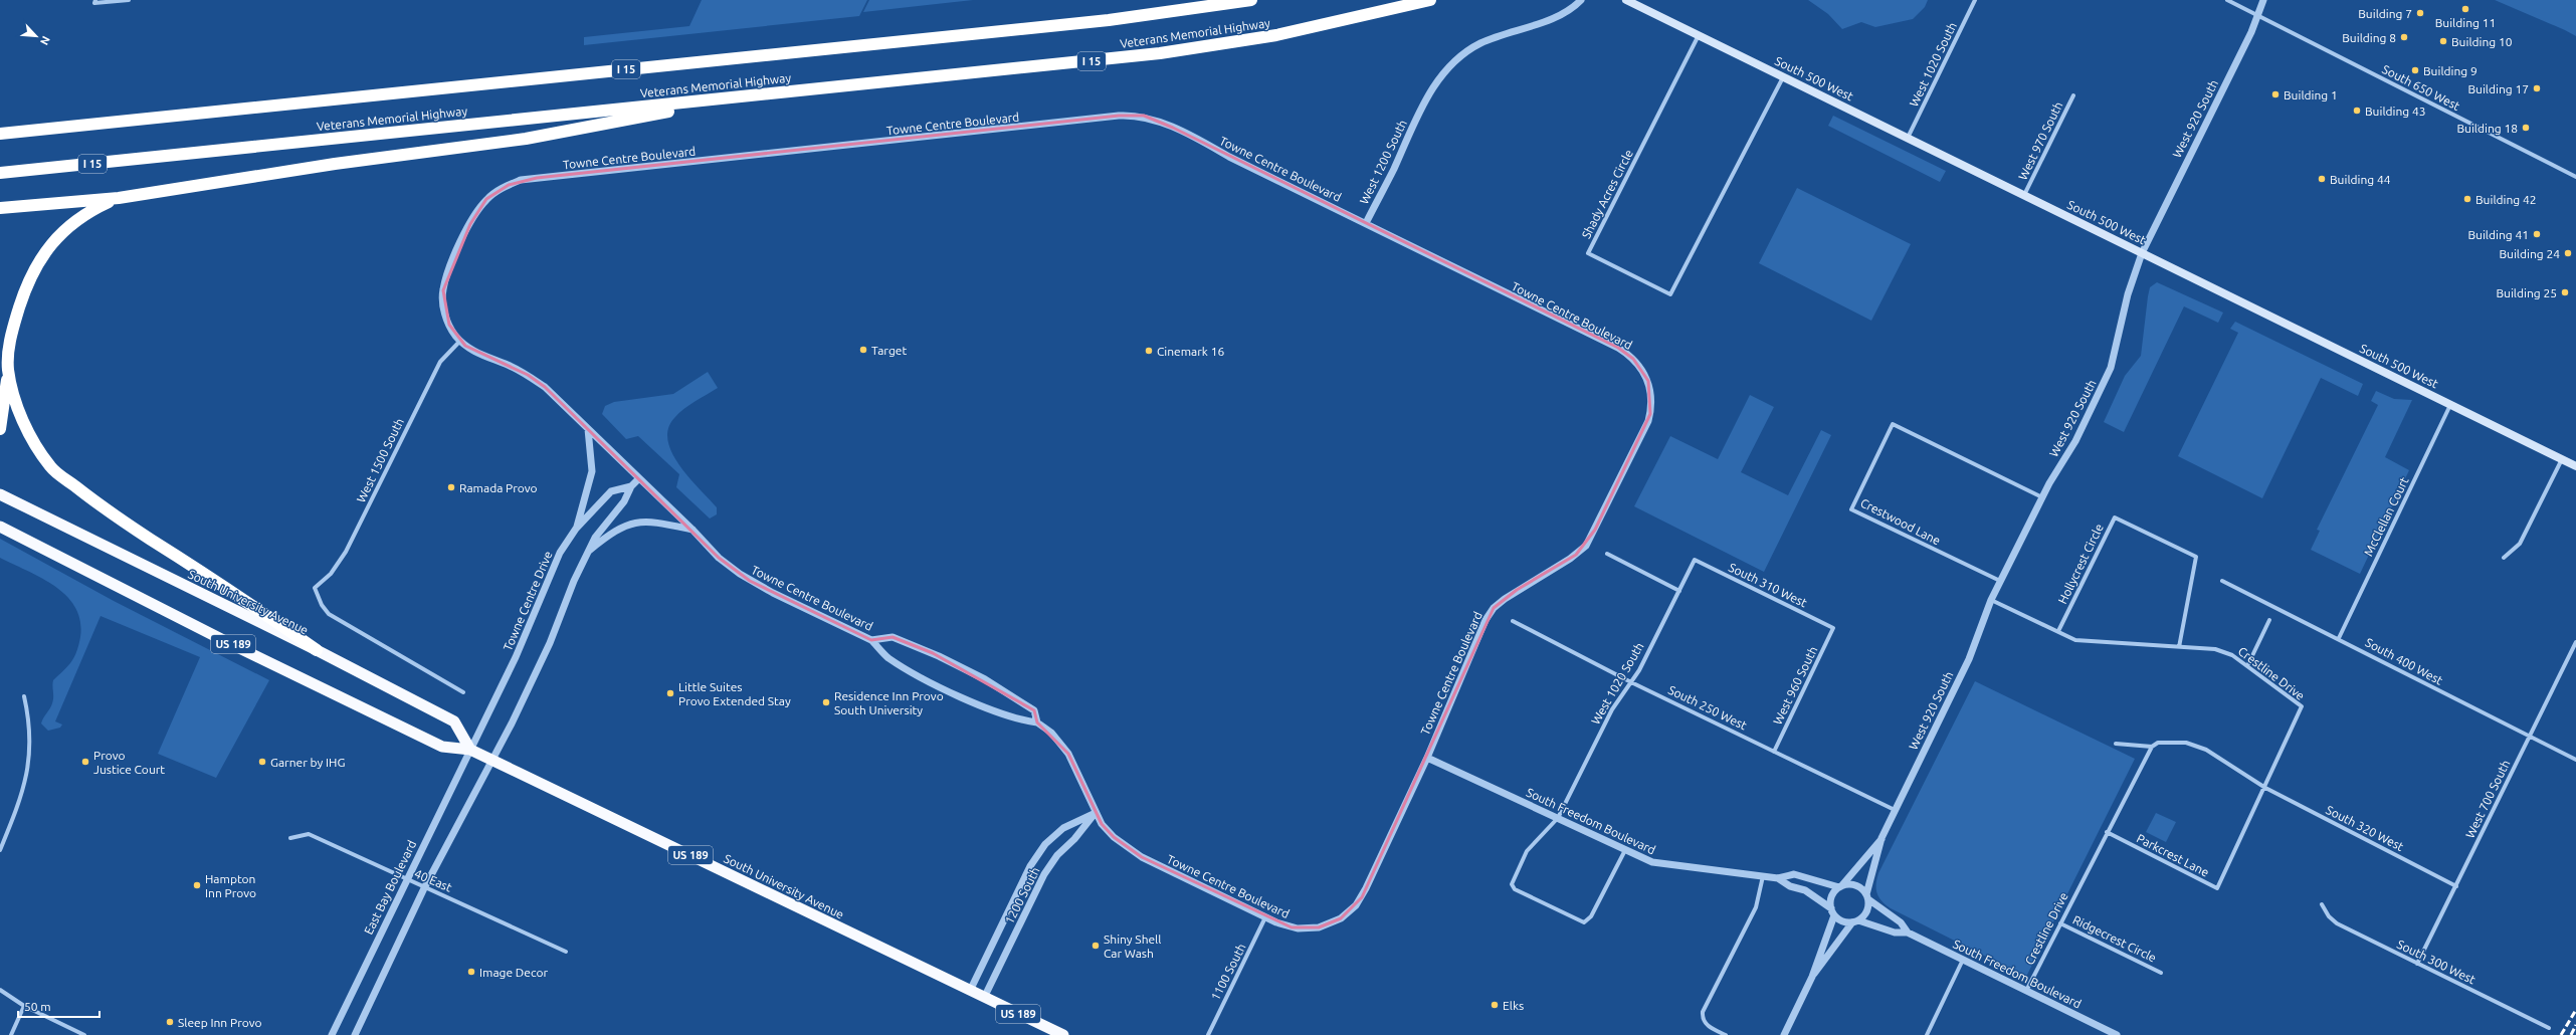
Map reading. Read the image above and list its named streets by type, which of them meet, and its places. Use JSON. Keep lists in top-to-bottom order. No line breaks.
{"streets":{"highway":["Veterans Memorial Highway","I 15","South University Avenue","US 189"],"main road":["South 500 West"],"street":["West 1020 South","South 650 West","West 920 South","Towne Centre Boulevard","West 970 South","West 1200 South","Shady Acres Circle","West 1500 South","McClellan Court","Crestwood Lane","Hollycrest Circle","South 310 West","Towne Centre Drive","South 400 West","Crestline Drive","West 960 South","South 250 West","West 700 South","South Freedom Boulevard","South 320 West","Parkcrest Lane","40 East","East Bay Boulevard","1200 South","Ridgecrest Circle","South 300 West","1100 South"]},"crossings":[["West 1020 South","South 500 West"],["West 1020 South","South 310 West"],["West 1020 South","South 250 West"],["West 1020 South","South Freedom Boulevard"],["South 500 West","West 920 South"],["South 500 West","West 970 South"],["South 500 West","Shady Acres Circle"],["South 500 West","McClellan Court"],["South 650 West","West 920 South"],["West 920 South","Crestwood Lane"],["West 920 South","Crestline Drive"],["West 920 South","South 250 West"],["West 920 South","South Freedom Boulevard"],["Towne Centre Boulevard","West 1200 South"],["Towne Centre Boulevard","West 1500 South"],["Towne Centre Boulevard","South Freedom Boulevard"],["Towne Centre Boulevard","1200 South"],["Towne Centre Boulevard","1100 South"],["McClellan Court","South 400 West"],["Hollycrest Circle","Crestline Drive"],["South 310 West","West 960 South"],["Towne Centre Drive","South University Avenue"],["Towne Centre Drive","East Bay Boulevard"],["South University Avenue","East Bay Boulevard"],["South University Avenue","1200 South"],["South 400 West","West 700 South"],["Crestline Drive","South Freedom Boulevard"],["Crestline Drive","South 320 West"],["Crestline Drive","Parkcrest Lane"],["Crestline Drive","Ridgecrest Circle"],["West 960 South","South 250 West"],["West 700 South","South 320 West"],["West 700 South","South 300 West"],["South 320 West","Parkcrest Lane"],["40 East","East Bay Boulevard"]],"places":["Building 11","Building 7","Building 8","Building 10","Building 9","Building 17","Building 1","Building 43","Building 18","Building 44","Building 42","Building 41","Building 24","Building 25","Target","Cinemark 16","Ramada Provo","Little Suites Provo Extended Stay","Residence Inn Provo South University","Provo Justice Court","Garner by IHG","Hampton Inn Provo","Shiny Shell Car Wash","Image Decor","Elks","Sleep Inn Provo"],"scale_bar":"50 m","north":"bottom right"}
